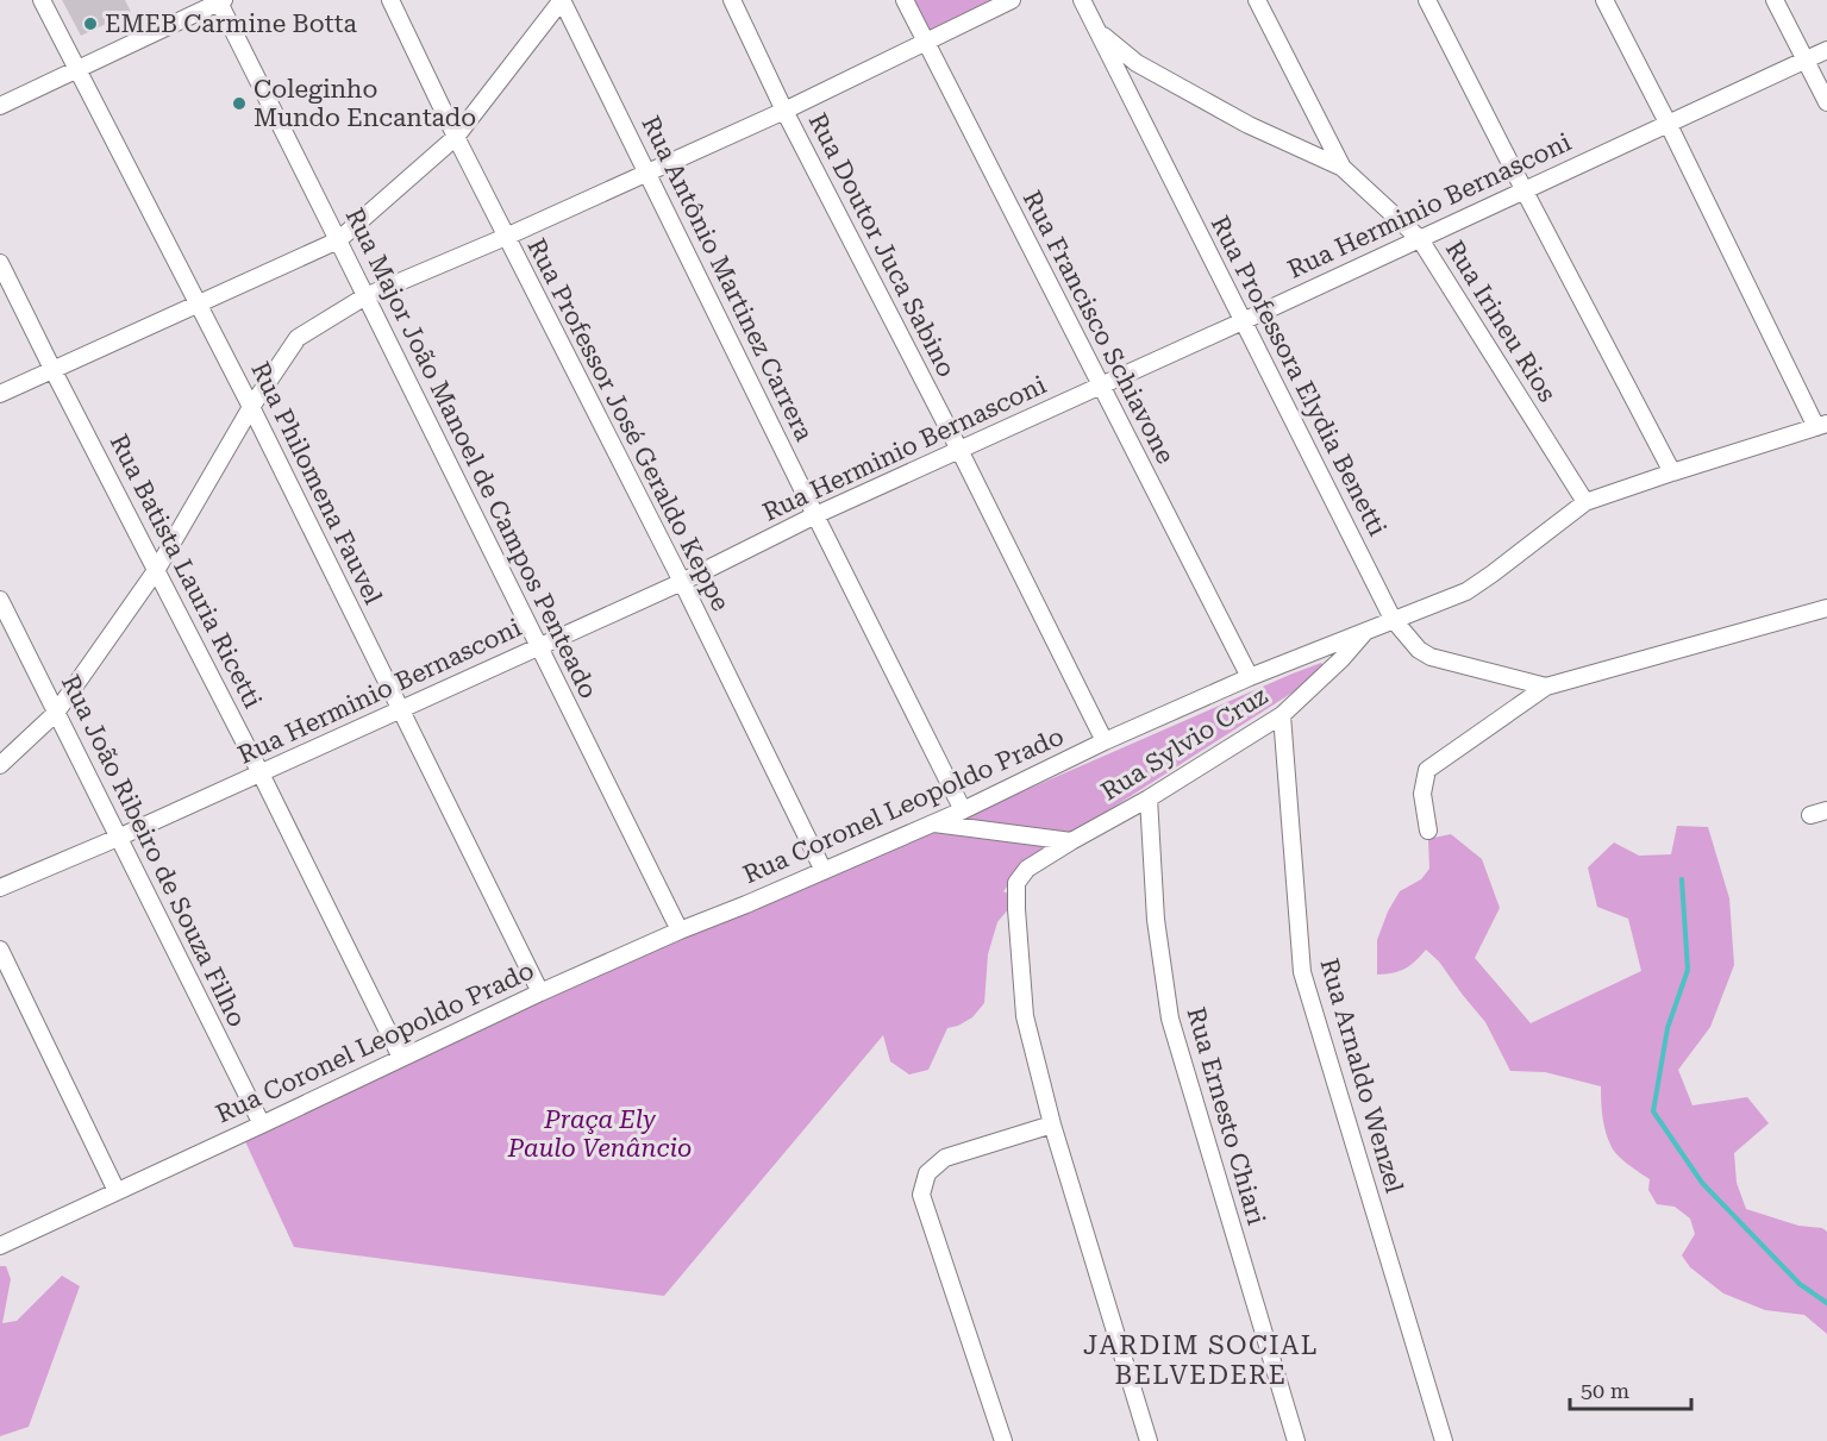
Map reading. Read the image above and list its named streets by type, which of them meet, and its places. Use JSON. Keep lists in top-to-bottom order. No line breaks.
{"streets":{"street":["Rua Herminio Bernasconi","Rua Doutor Juca Sabino","Rua Antônio Martinez Carrera","Rua Irineu Rios","Rua Francisco Schiavone","Rua Professora Elydia Benetti","Rua Professor José Geraldo Keppe","Rua Major João Manoel de Campos Penteado","Rua Philomena Fauvel","Rua Batista Lauria Ricetti","Rua Sylvio Cruz","Rua Coronel Leopoldo Prado","Rua João Ribeiro de Souza Filho","Rua Arnaldo Wenzel","Rua Ernesto Chiari"]},"crossings":[["Rua Herminio Bernasconi","Rua Doutor Juca Sabino"],["Rua Herminio Bernasconi","Rua Antônio Martinez Carrera"],["Rua Herminio Bernasconi","Rua Irineu Rios"],["Rua Herminio Bernasconi","Rua Francisco Schiavone"],["Rua Herminio Bernasconi","Rua Professora Elydia Benetti"],["Rua Herminio Bernasconi","Rua Professor José Geraldo Keppe"],["Rua Herminio Bernasconi","Rua Major João Manoel de Campos Penteado"],["Rua Herminio Bernasconi","Rua Philomena Fauvel"],["Rua Herminio Bernasconi","Rua Batista Lauria Ricetti"],["Rua Herminio Bernasconi","Rua João Ribeiro de Souza Filho"],["Rua Doutor Juca Sabino","Rua Coronel Leopoldo Prado"],["Rua Antônio Martinez Carrera","Rua Coronel Leopoldo Prado"],["Rua Irineu Rios","Rua Professora Elydia Benetti"],["Rua Irineu Rios","Rua Coronel Leopoldo Prado"],["Rua Francisco Schiavone","Rua Coronel Leopoldo Prado"],["Rua Professora Elydia Benetti","Rua Coronel Leopoldo Prado"],["Rua Professor José Geraldo Keppe","Rua Coronel Leopoldo Prado"],["Rua Major João Manoel de Campos Penteado","Rua Coronel Leopoldo Prado"],["Rua Philomena Fauvel","Rua Coronel Leopoldo Prado"],["Rua Batista Lauria Ricetti","Rua Coronel Leopoldo Prado"],["Rua Sylvio Cruz","Rua Coronel Leopoldo Prado"],["Rua Sylvio Cruz","Rua Arnaldo Wenzel"],["Rua Sylvio Cruz","Rua Ernesto Chiari"],["Rua Coronel Leopoldo Prado","Rua João Ribeiro de Souza Filho"]],"districts":["JARDIM SOCIAL BELVEDERE"],"parks":["Praça Ely Paulo Venâncio"],"places":["EMEB Carmine Botta","Coleginho Mundo Encantado"],"scale_bar":"50 m"}
